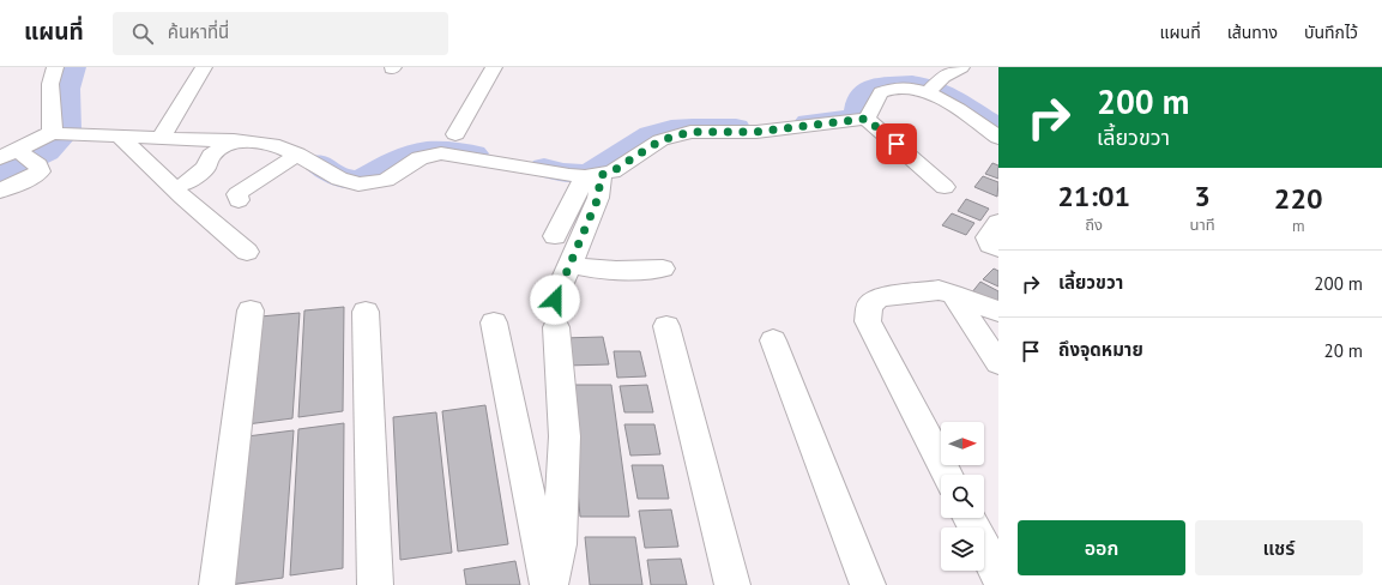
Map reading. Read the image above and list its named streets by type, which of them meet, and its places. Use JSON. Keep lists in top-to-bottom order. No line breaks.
{"north":"right","page":{"header":"แผนที่","search":"ค้นหาที่นี่","nav":["แผนที่","เส้นทาง","บันทึกไว้"],"turn":["200 m","เลี้ยวขวา"],"eta":["21:01","ถึง","3","นาที","220","m"],"list":[{"name":"เลี้ยวขวา","value":"200 m"},{"name":"ถึงจุดหมาย","value":"20 m"}],"buttons":["ออก","แชร์"]}}
